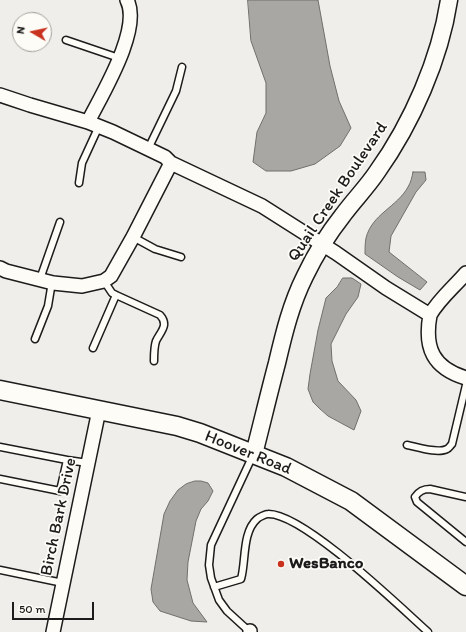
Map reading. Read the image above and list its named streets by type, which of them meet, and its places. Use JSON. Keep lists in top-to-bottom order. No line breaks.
{"streets":{"main road":["Hoover Road"],"street":["Quail Creek Boulevard","Birch Bark Drive"]},"crossings":[["Quail Creek Boulevard","Hoover Road"],["Hoover Road","Birch Bark Drive"]],"places":["WesBanco"],"scale_bar":"50 m","north":"left"}
